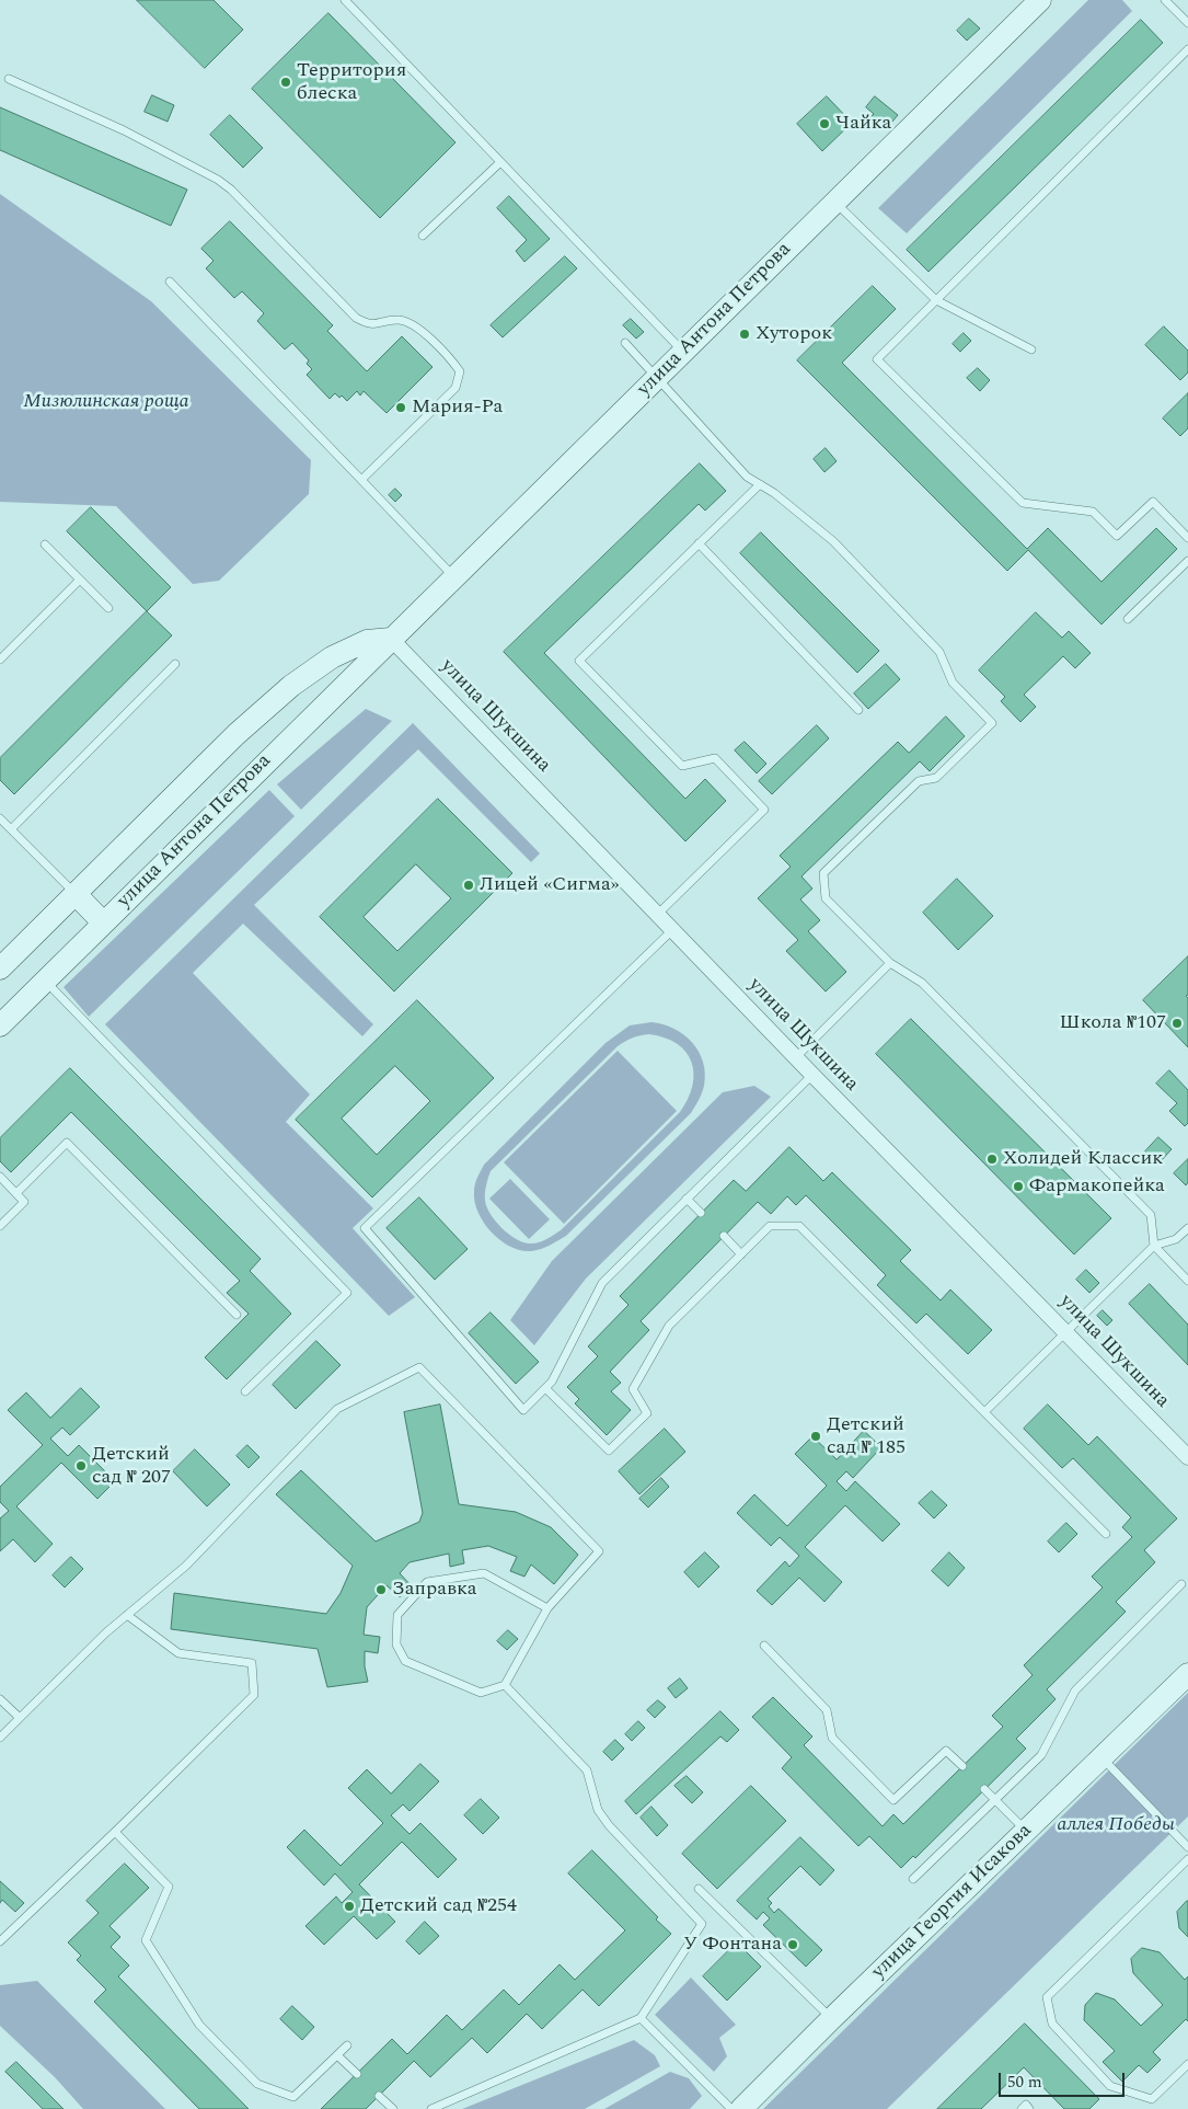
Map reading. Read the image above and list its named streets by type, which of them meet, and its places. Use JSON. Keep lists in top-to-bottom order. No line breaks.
{"streets":{"street":["улица Антона Петрова","улица Шукшина","улица Георгия Исакова"]},"crossings":[["улица Антона Петрова","улица Шукшина"]],"parks":["Мизюлинская роща","аллея Победы"],"places":["Территория блеска","Чайка","Хуторок","Мария-Ра","Лицей «Сигма»","Школа №107","Холидей Классик","Фармакопейка","Детский сад № 185","Детский сад № 207","Заправка","Детский сад №254","У Фонтана"],"scale_bar":"50 m"}
